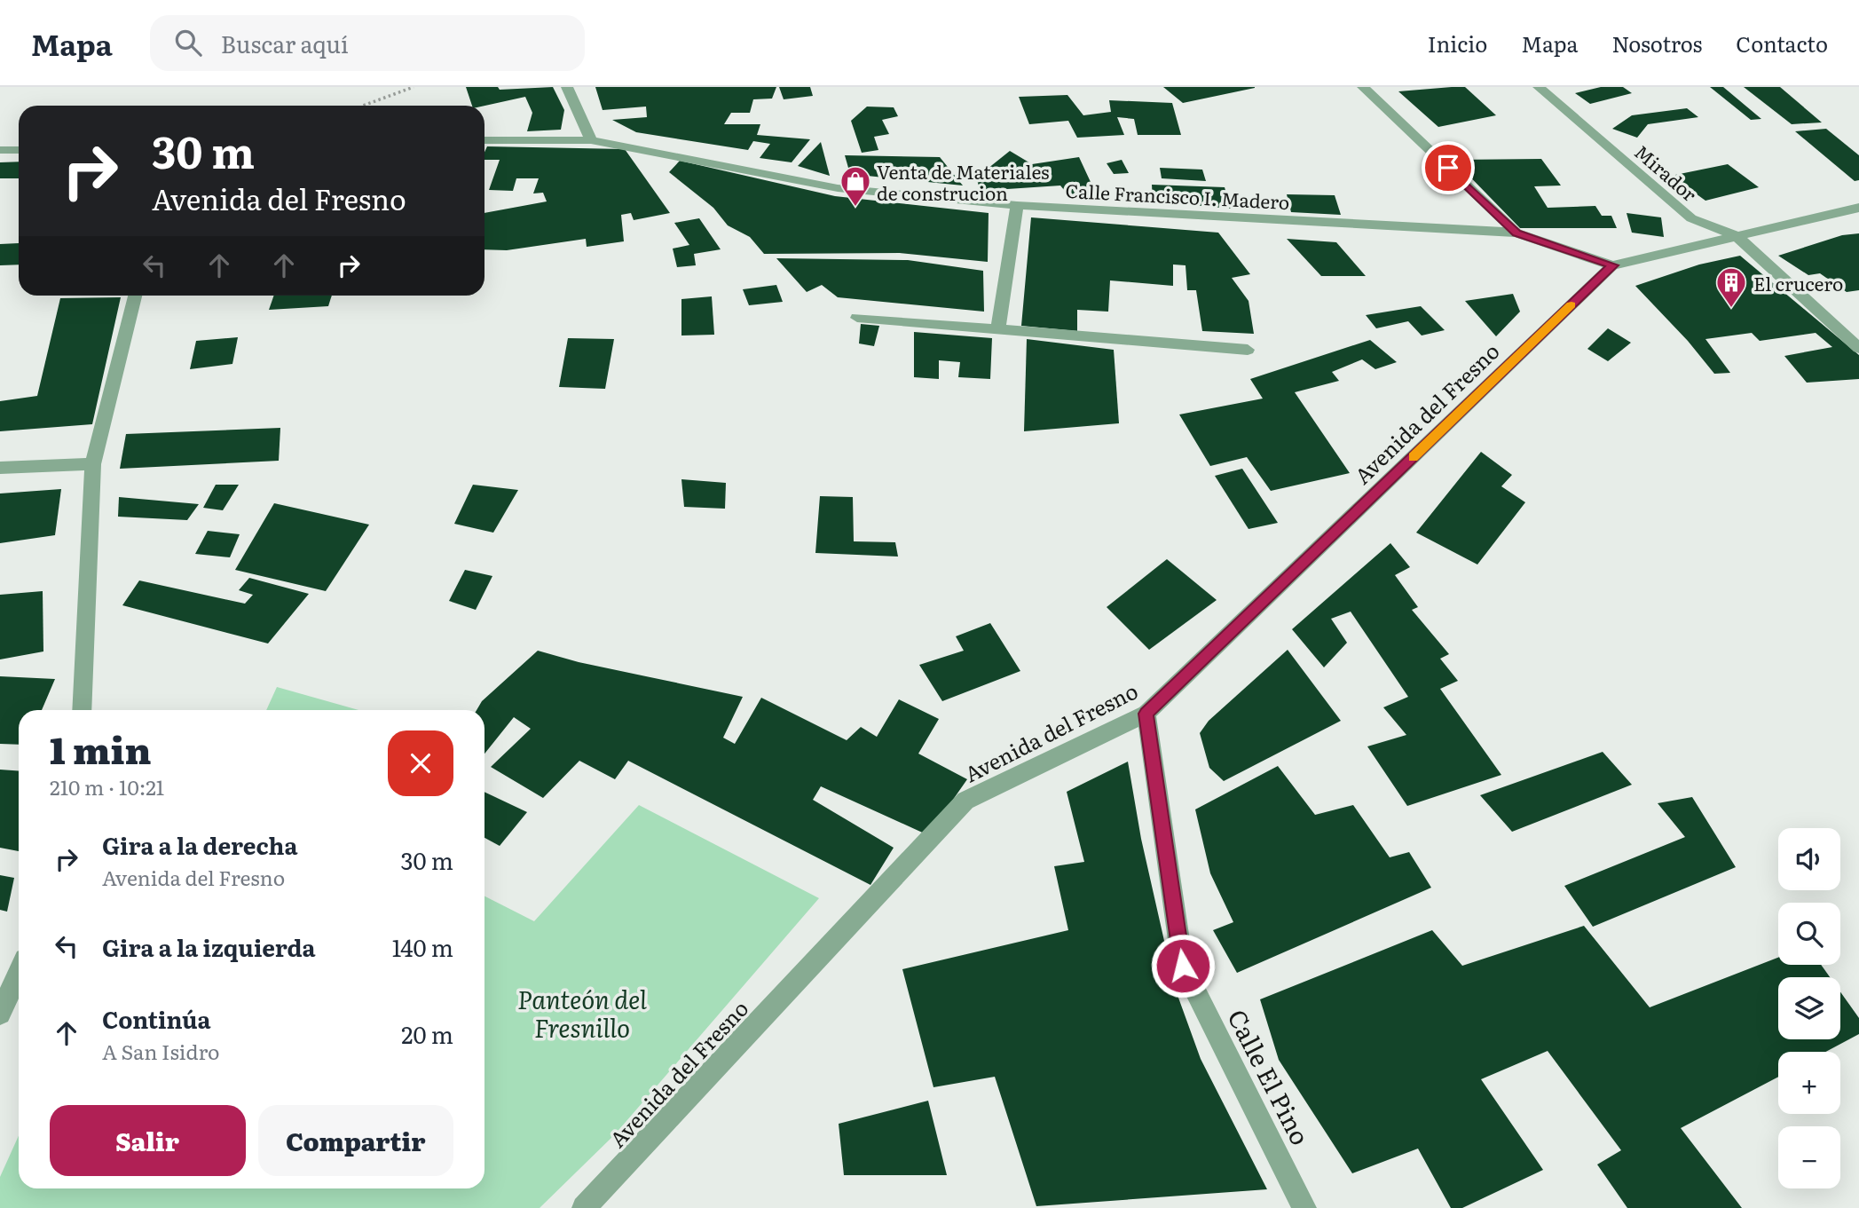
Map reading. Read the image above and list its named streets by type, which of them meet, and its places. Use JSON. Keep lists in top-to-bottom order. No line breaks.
{"streets":{"street":["Mirador","Calle Francisco I. Madero","Avenida del Fresno","Calle El Pino"]},"crossings":[["Calle Francisco I. Madero","Avenida del Fresno"],["Avenida del Fresno","Calle El Pino"]],"parks":["Panteón del Fresnillo"],"places":{"shop":["Venta de Materiales de construcion"],"building":["El crucero"]},"page":{"header":"Mapa","search":"Buscar aquí","nav":["Inicio","Mapa","Nosotros","Contacto"],"turn":["30 m","Avenida del Fresno"],"heading":["1 min","210 m · 10:21"],"list":[{"name":"Gira a la derecha","note":"Avenida del Fresno","value":"30 m"},{"name":"Gira a la izquierda","value":"140 m"},{"name":"Continúa","note":"A San Isidro","value":"20 m"}],"map_buttons":["+","−"],"buttons":["Salir","Compartir"]}}
